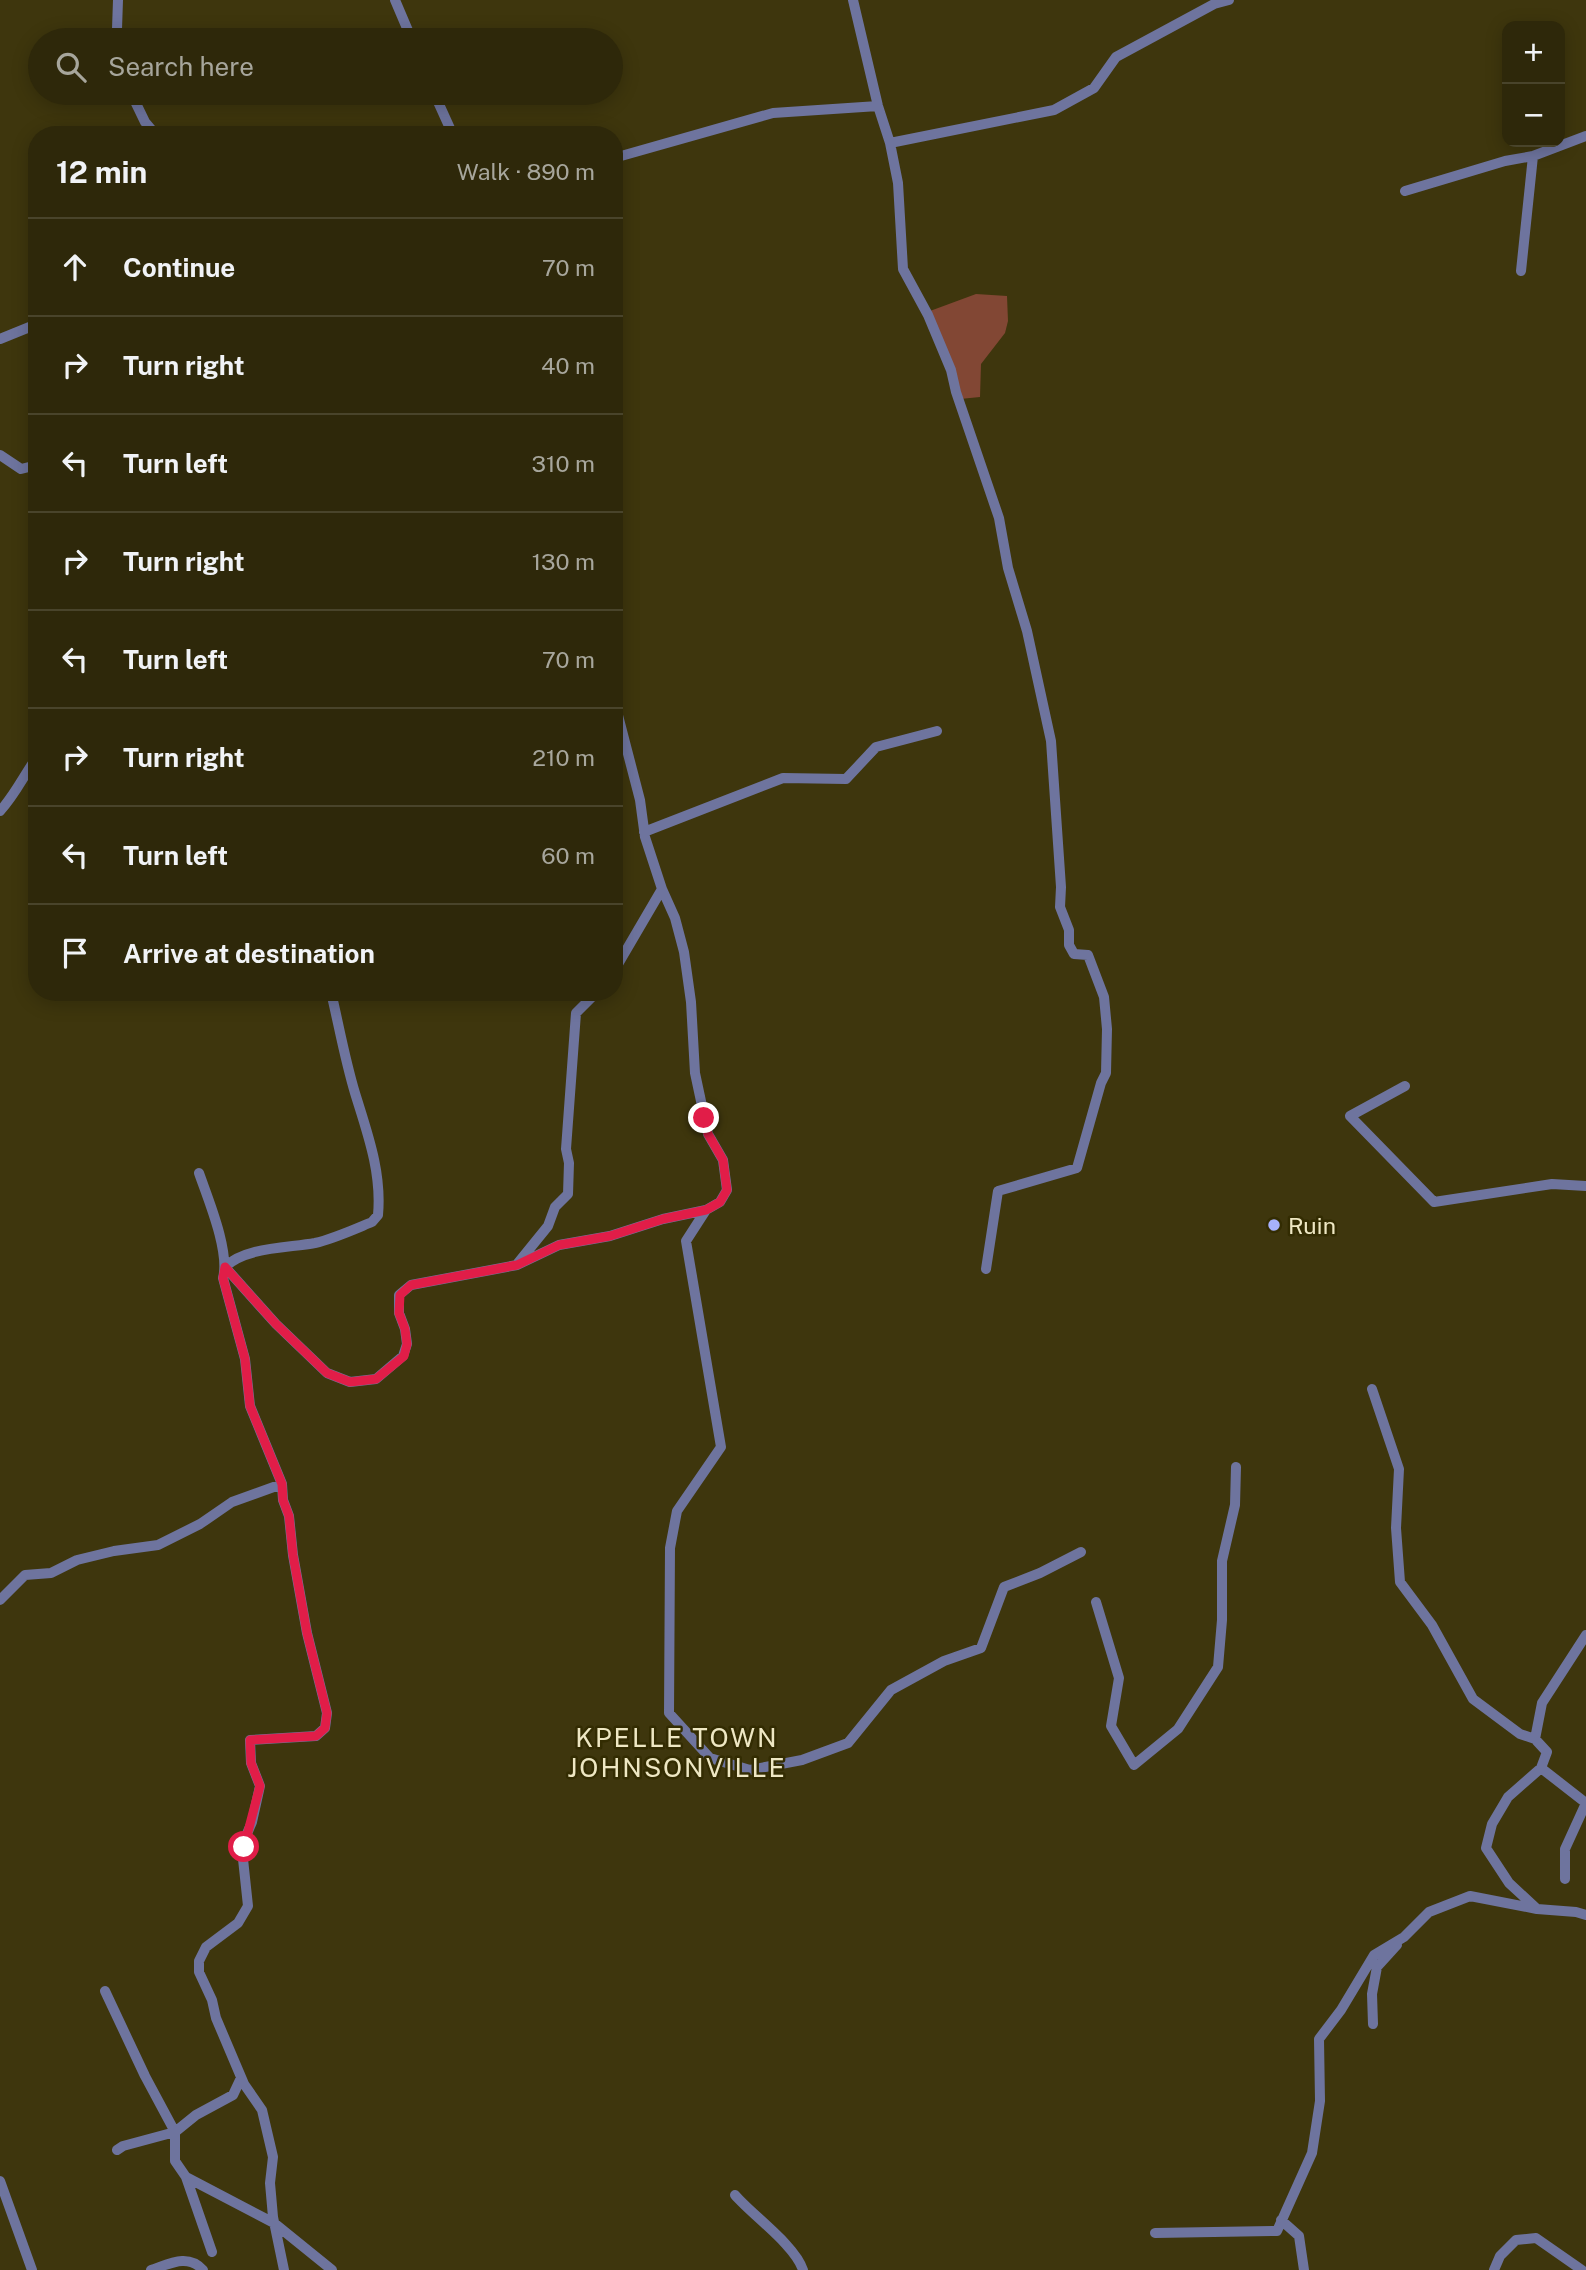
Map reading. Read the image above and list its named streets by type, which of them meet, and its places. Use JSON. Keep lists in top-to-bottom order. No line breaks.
{"districts":["KPELLE TOWN JOHNSONVILLE"],"places":["Ruin"],"page":{"map_buttons":["+","−"],"search":"Search here","heading":["12 min","Walk · 890 m"],"list":[["Continue","70 m"],["Turn right","40 m"],["Turn left","310 m"],["Turn right","130 m"],["Turn left","70 m"],["Turn right","210 m"],["Turn left","60 m"],"Arrive at destination"]}}
